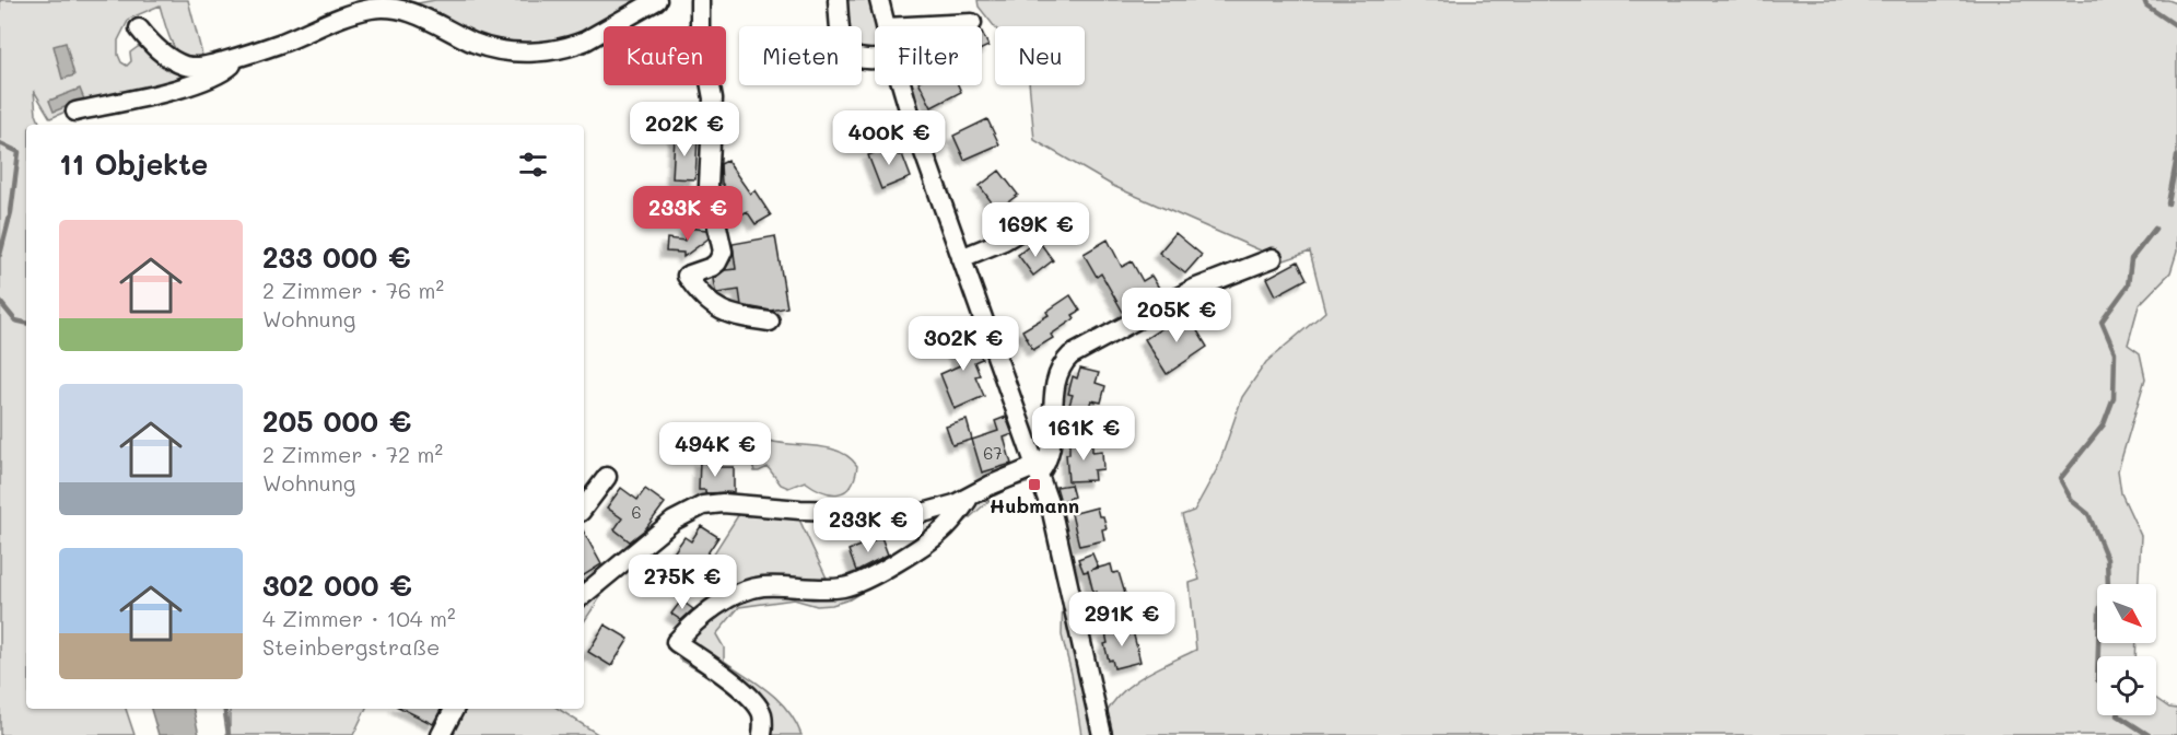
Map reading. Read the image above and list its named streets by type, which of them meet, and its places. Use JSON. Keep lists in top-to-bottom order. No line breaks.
{"places":{"transit":["Hubmann"]},"house_numbers":["67","6"],"north":"bottom right","page":{"chip":["Kaufen","Mieten","Filter","Neu"],"price":["202K €","400K €","233K €","169K €","205K €","302K €","161K €","494K €","233K €","275K €","291K €"],"heading":"11 Objekte","list":[{"name":"233 000 €","note":"2 Zimmer · 76 m² · Wohnung"},{"name":"205 000 €","note":"2 Zimmer · 72 m² · Wohnung"},{"name":"302 000 €","note":"4 Zimmer · 104 m² · Steinbergstraße"}]}}
